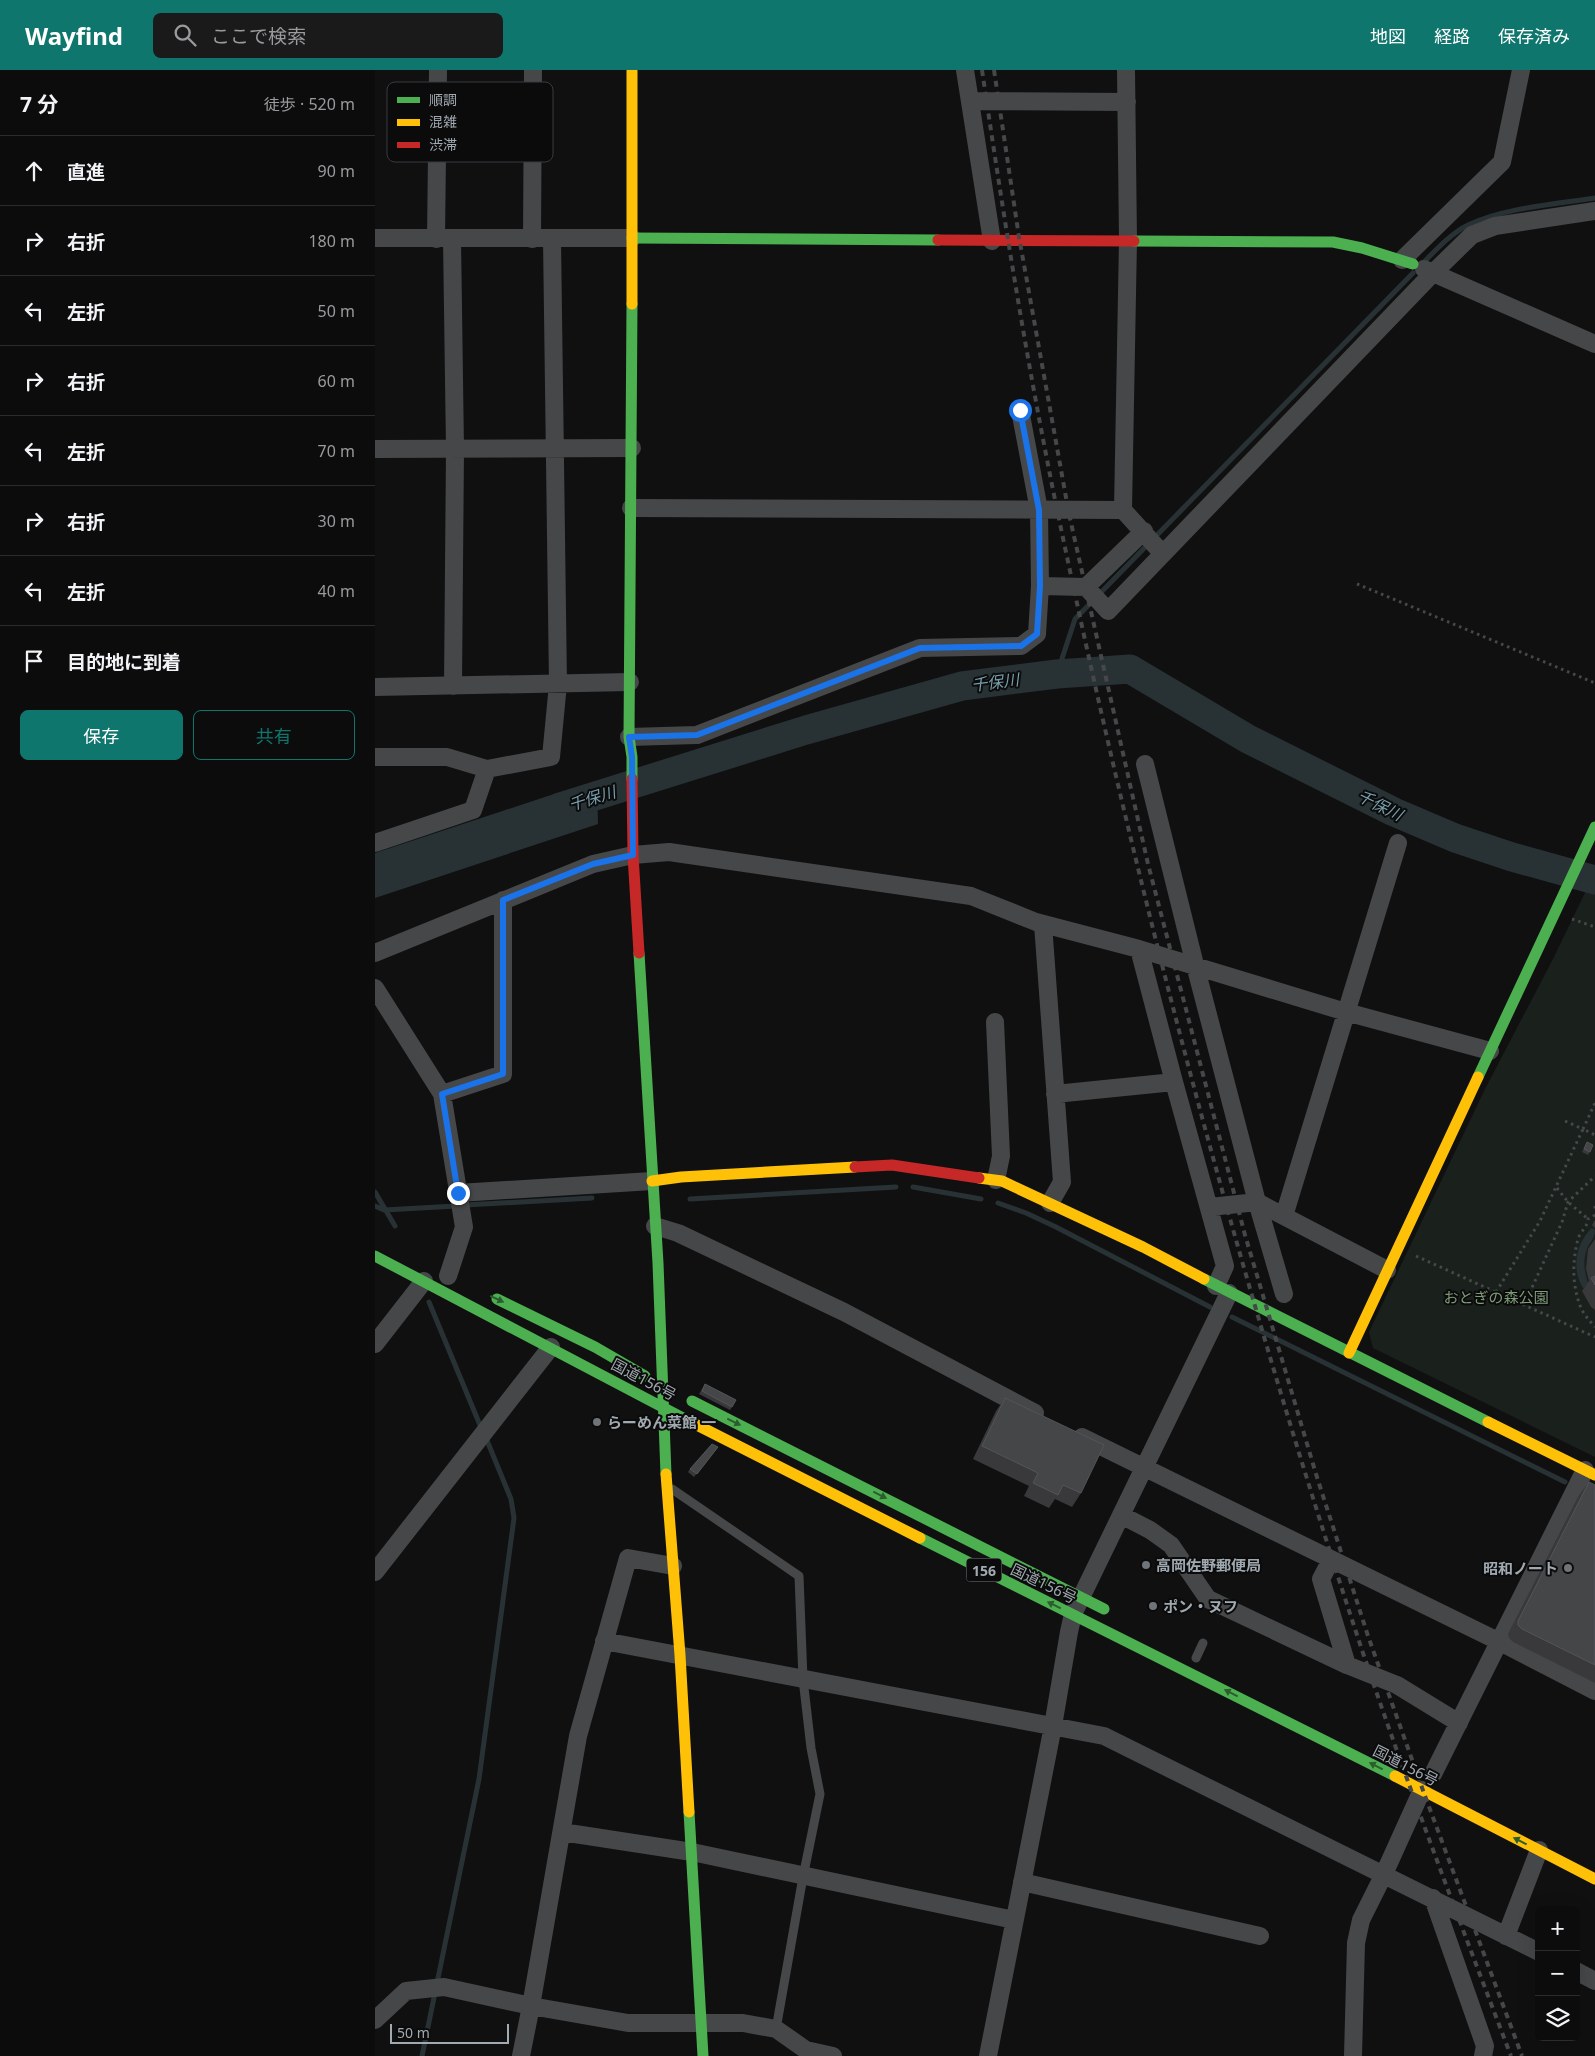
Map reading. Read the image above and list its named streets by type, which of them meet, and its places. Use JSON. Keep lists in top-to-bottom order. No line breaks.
{"streets":{"main road":["国道156号","156"]},"water":["千保川"],"parks":["おとぎの森公園"],"places":["らーめん菜館 一","高岡佐野郵便局","昭和ノート","ポン・ヌフ"],"legend":["順調","混雑","渋滞"],"scale_bar":"50 m","page":{"header":"Wayfind","search":"ここで検索","nav":["地図","経路","保存済み"],"heading":["7 分","徒歩 · 520 m"],"list":[["直進","90 m"],["右折","180 m"],["左折","50 m"],["右折","60 m"],["左折","70 m"],["右折","30 m"],["左折","40 m"],"目的地に到着"],"buttons":["保存","共有"],"map_buttons":["+","−"],"scale":"50 m"}}
